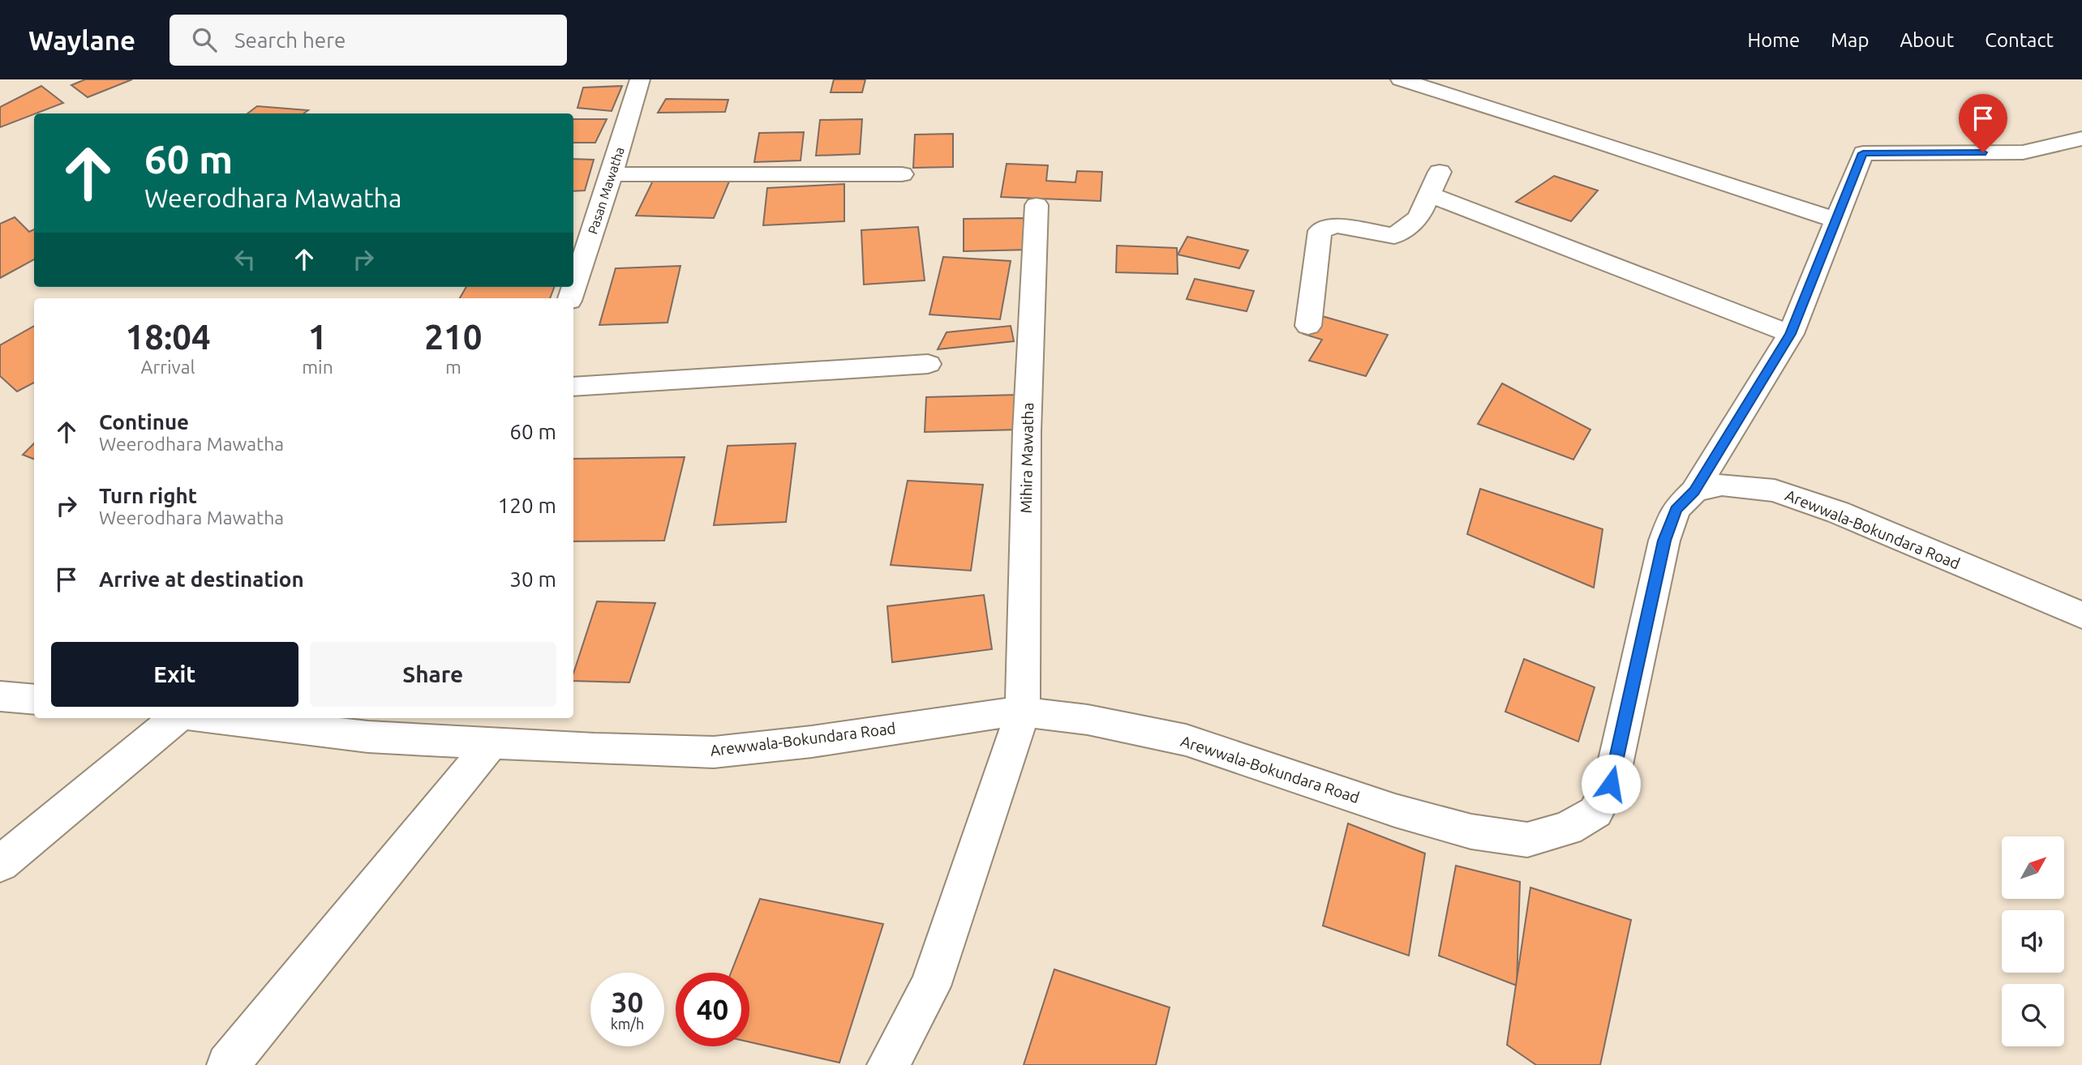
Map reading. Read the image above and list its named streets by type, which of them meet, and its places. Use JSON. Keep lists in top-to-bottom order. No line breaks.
{"streets":{"street":["Pasan Mawatha","Mihira Mawatha","Arewwala-Bokundara Road"]},"crossings":[["Mihira Mawatha","Arewwala-Bokundara Road"]],"north":"top right","page":{"header":"Waylane","search":"Search here","nav":["Home","Map","About","Contact"],"turn":["60 m","Weerodhara Mawatha"],"eta":["18:04","Arrival","1","min","210","m"],"list":[{"name":"Continue","note":"Weerodhara Mawatha","value":"60 m"},{"name":"Turn right","note":"Weerodhara Mawatha","value":"120 m"},{"name":"Arrive at destination","value":"30 m"}],"buttons":["Exit","Share"],"speed":"30 km/h","limit":"40"}}
